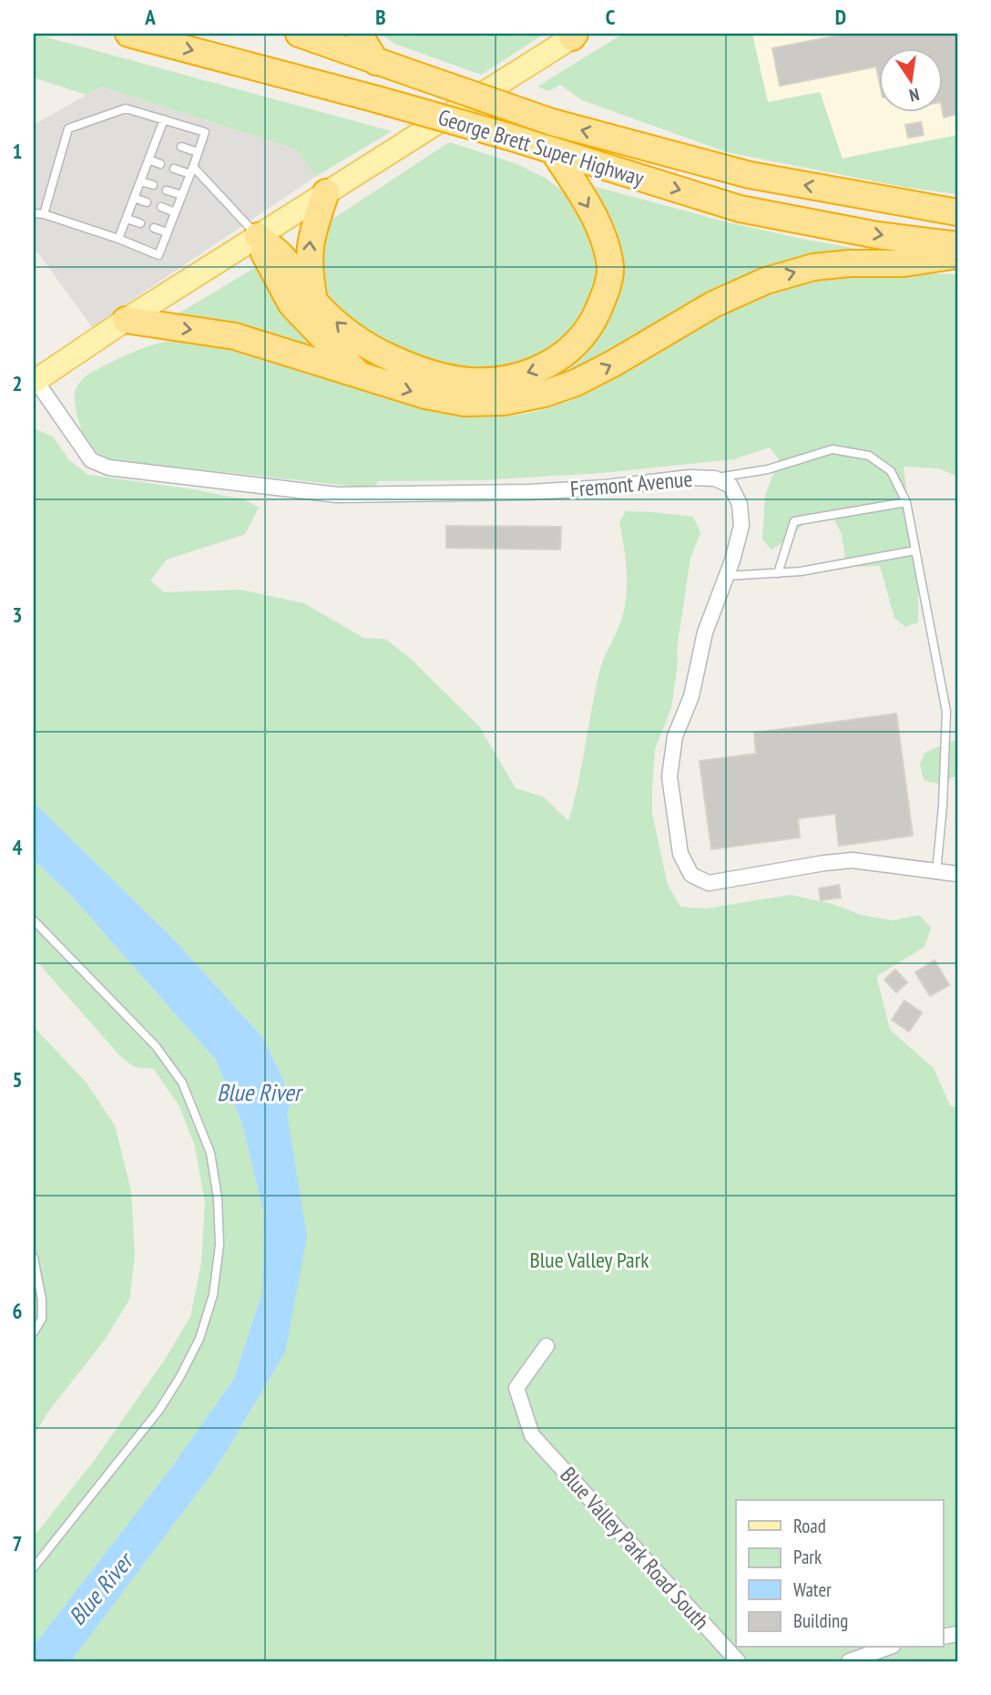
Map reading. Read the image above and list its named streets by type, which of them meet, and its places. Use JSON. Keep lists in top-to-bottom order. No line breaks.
{"streets":{"highway":["George Brett Super Highway"],"street":["Fremont Avenue","Blue Valley Park Road South"]},"water":["Blue River"],"parks":["Blue Valley Park"],"legend":["Road","Park","Water","Building"],"north":"bottom","grid":{"columns":["A","B","C","D"],"rows":["1","2","3","4","5","6","7"]}}
